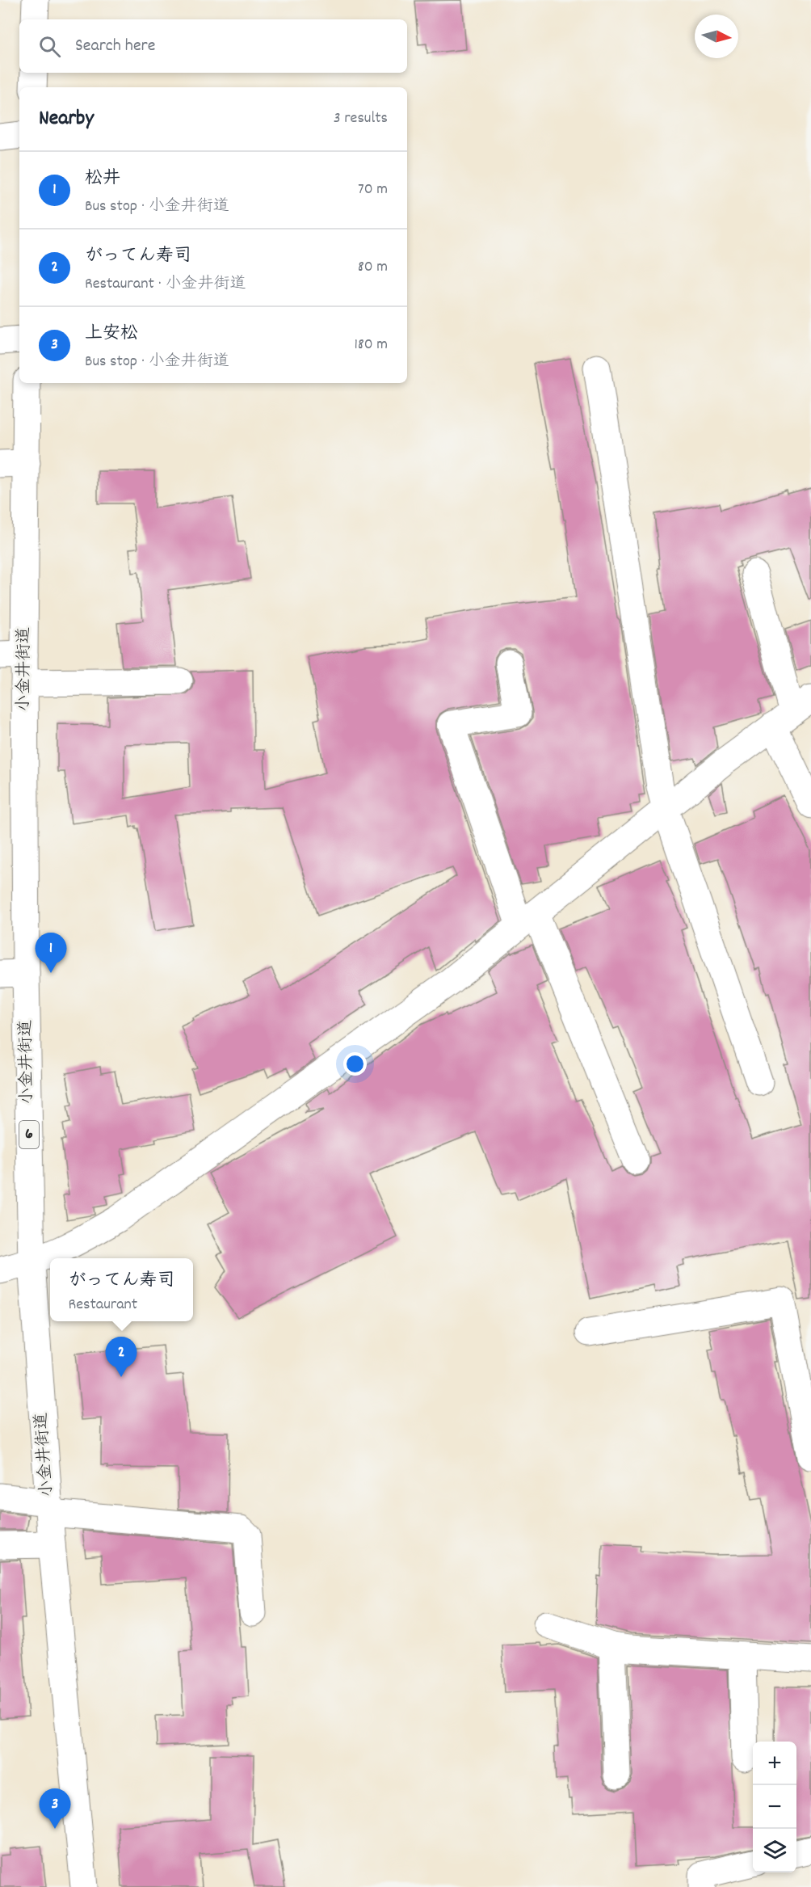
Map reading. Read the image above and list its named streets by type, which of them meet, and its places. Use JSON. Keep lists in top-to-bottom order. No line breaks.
{"streets":{"street":["小金井街道","6"]},"north":"right","page":{"search":"Search here","heading":["Nearby","3 results"],"list":[{"mark":"1","name":"松井","note":"Bus stop · 小金井街道","value":"70 m"},{"mark":"2","name":"がってん寿司","note":"Restaurant · 小金井街道","value":"80 m"},{"mark":"3","name":"上安松","note":"Bus stop · 小金井街道","value":"180 m"}],"pins":["1","2","3"],"popup":["がってん寿司","Restaurant"],"map_buttons":["+","−"]}}
